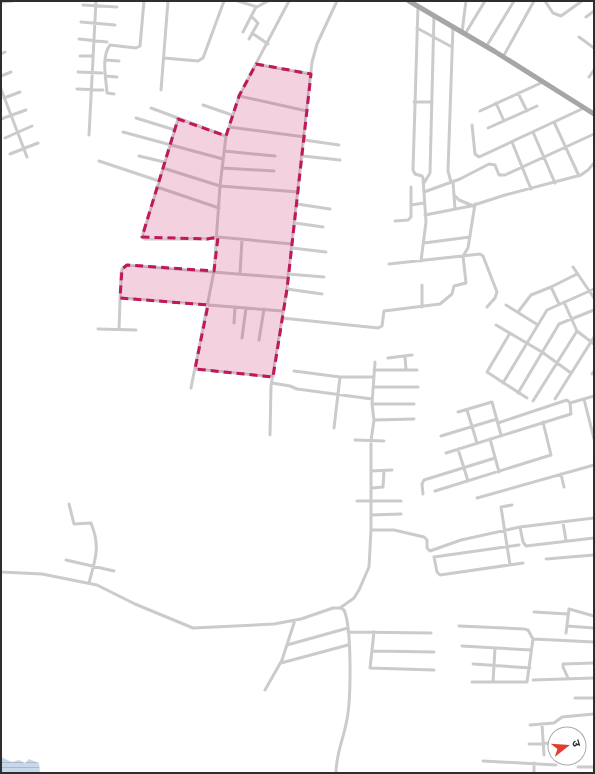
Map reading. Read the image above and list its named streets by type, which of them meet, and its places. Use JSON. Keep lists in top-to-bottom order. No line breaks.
{"north":"right"}
